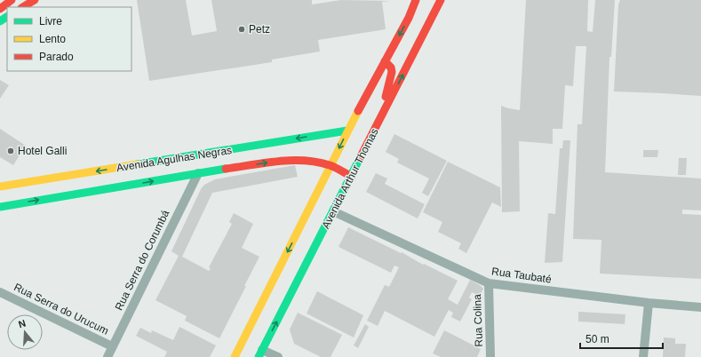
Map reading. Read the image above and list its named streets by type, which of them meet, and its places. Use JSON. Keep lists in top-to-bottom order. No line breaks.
{"streets":{"main road":["Avenida Agulhas Negras","Avenida Arthur Thomas"],"street":["Rua Serra do Corumbá","Rua Taubaté","Rua Serra do Urucum","Rua Colina"]},"crossings":[["Avenida Agulhas Negras","Avenida Arthur Thomas"],["Avenida Agulhas Negras","Rua Serra do Corumbá"],["Avenida Arthur Thomas","Rua Taubaté"],["Rua Serra do Corumbá","Rua Serra do Urucum"],["Rua Taubaté","Rua Colina"]],"places":["Petz","Hotel Galli"],"legend":["Livre","Lento","Parado"],"scale_bar":"50 m","north":"top"}
